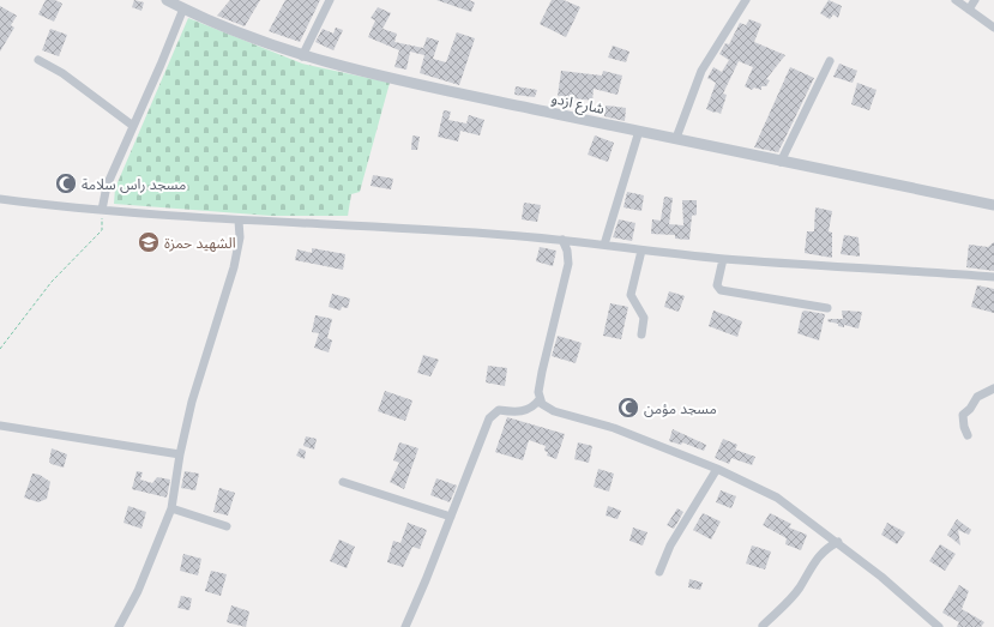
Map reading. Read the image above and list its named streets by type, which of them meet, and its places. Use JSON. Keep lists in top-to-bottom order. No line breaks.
{"streets":{"street":["شارع ازدو"]},"places":{"mosque":["مسجد راس سلامة","مسجد مؤمن"],"school or university":["الشهيد حمزة"]}}
